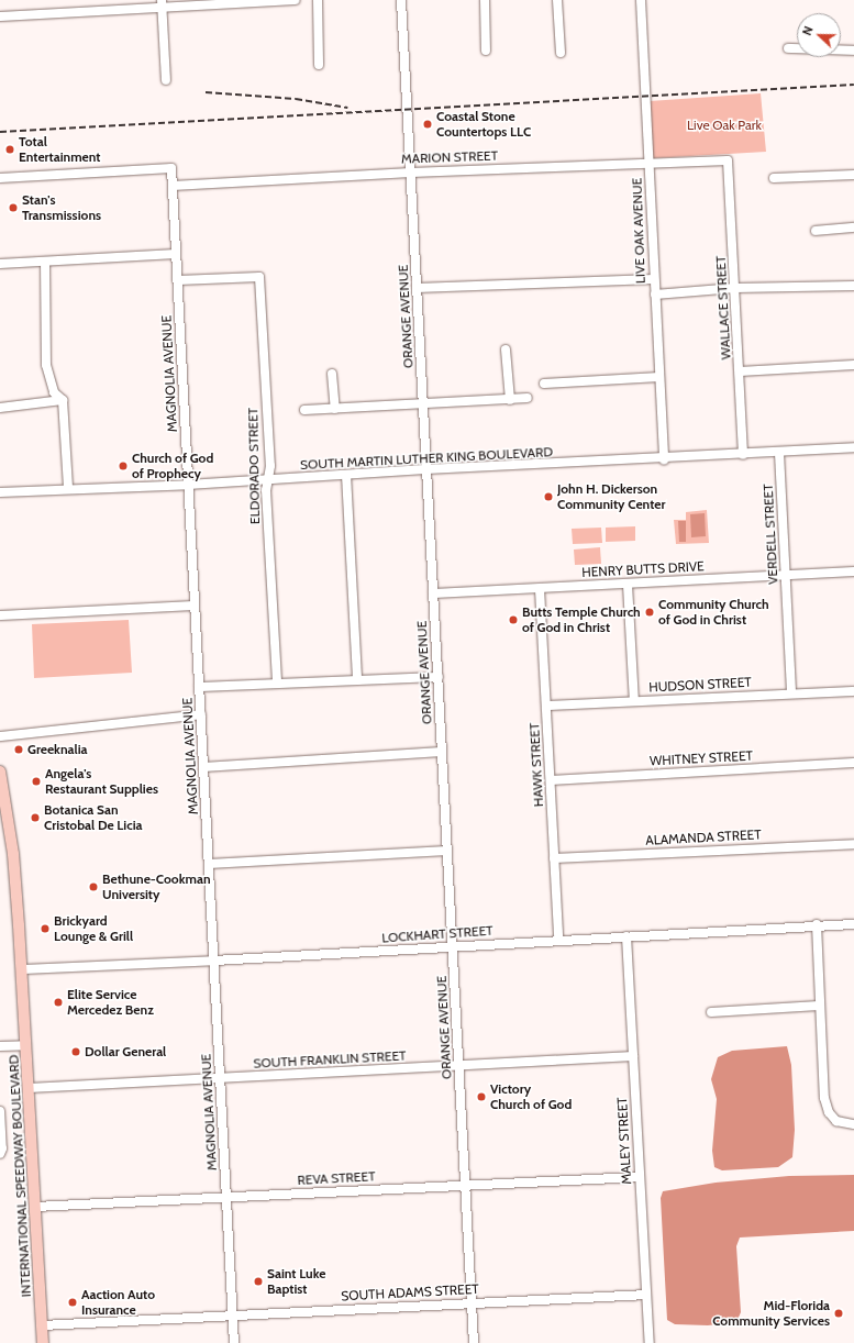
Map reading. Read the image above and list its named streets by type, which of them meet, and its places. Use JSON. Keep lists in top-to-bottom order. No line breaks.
{"streets":{"main road":["INTERNATIONAL SPEEDWAY BOULEVARD"],"street":["MARION STREET","LIVE OAK AVENUE","WALLACE STREET","ORANGE AVENUE","MAGNOLIA AVENUE","SOUTH MARTIN LUTHER KING BOULEVARD","ELDORADO STREET","VERDELL STREET","HENRY BUTTS DRIVE","HUDSON STREET","WHITNEY STREET","HAWK STREET","ALAMANDA STREET","LOCKHART STREET","SOUTH FRANKLIN STREET","MALEY STREET","REVA STREET","SOUTH ADAMS STREET"]},"crossings":[["MARION STREET","LIVE OAK AVENUE"],["MARION STREET","WALLACE STREET"],["MARION STREET","ORANGE AVENUE"],["MARION STREET","MAGNOLIA AVENUE"],["LIVE OAK AVENUE","SOUTH MARTIN LUTHER KING BOULEVARD"],["WALLACE STREET","SOUTH MARTIN LUTHER KING BOULEVARD"],["ORANGE AVENUE","SOUTH MARTIN LUTHER KING BOULEVARD"],["ORANGE AVENUE","HENRY BUTTS DRIVE"],["ORANGE AVENUE","LOCKHART STREET"],["ORANGE AVENUE","SOUTH FRANKLIN STREET"],["ORANGE AVENUE","REVA STREET"],["ORANGE AVENUE","SOUTH ADAMS STREET"],["MAGNOLIA AVENUE","SOUTH MARTIN LUTHER KING BOULEVARD"],["MAGNOLIA AVENUE","ELDORADO STREET"],["MAGNOLIA AVENUE","LOCKHART STREET"],["MAGNOLIA AVENUE","SOUTH FRANKLIN STREET"],["MAGNOLIA AVENUE","REVA STREET"],["MAGNOLIA AVENUE","SOUTH ADAMS STREET"],["SOUTH MARTIN LUTHER KING BOULEVARD","ELDORADO STREET"],["SOUTH MARTIN LUTHER KING BOULEVARD","VERDELL STREET"],["VERDELL STREET","HENRY BUTTS DRIVE"],["VERDELL STREET","HUDSON STREET"],["HENRY BUTTS DRIVE","HAWK STREET"],["HUDSON STREET","HAWK STREET"],["WHITNEY STREET","HAWK STREET"],["HAWK STREET","ALAMANDA STREET"],["HAWK STREET","LOCKHART STREET"],["LOCKHART STREET","MALEY STREET"],["LOCKHART STREET","INTERNATIONAL SPEEDWAY BOULEVARD"],["SOUTH FRANKLIN STREET","MALEY STREET"],["SOUTH FRANKLIN STREET","INTERNATIONAL SPEEDWAY BOULEVARD"],["MALEY STREET","REVA STREET"],["MALEY STREET","SOUTH ADAMS STREET"],["INTERNATIONAL SPEEDWAY BOULEVARD","REVA STREET"],["INTERNATIONAL SPEEDWAY BOULEVARD","SOUTH ADAMS STREET"]],"parks":["Live Oak Park"],"places":["Coastal Stone Countertops LLC","Total Entertainment","Stan's Transmissions","Church of God of Prophecy","John H. Dickerson Community Center","Community Church of God in Christ","Butts Temple Church of God in Christ","Greeknalia","Angela's Restaurant Supplies","Botanica San Cristobal De Licia","Bethune-Cookman University","Brickyard Lounge & Grill","Elite Service Mercedez Benz","Dollar General","Victory Church of God","Saint Luke Baptist","Aaction Auto Insurance","Mid-Florida Community Services"],"north":"left"}
